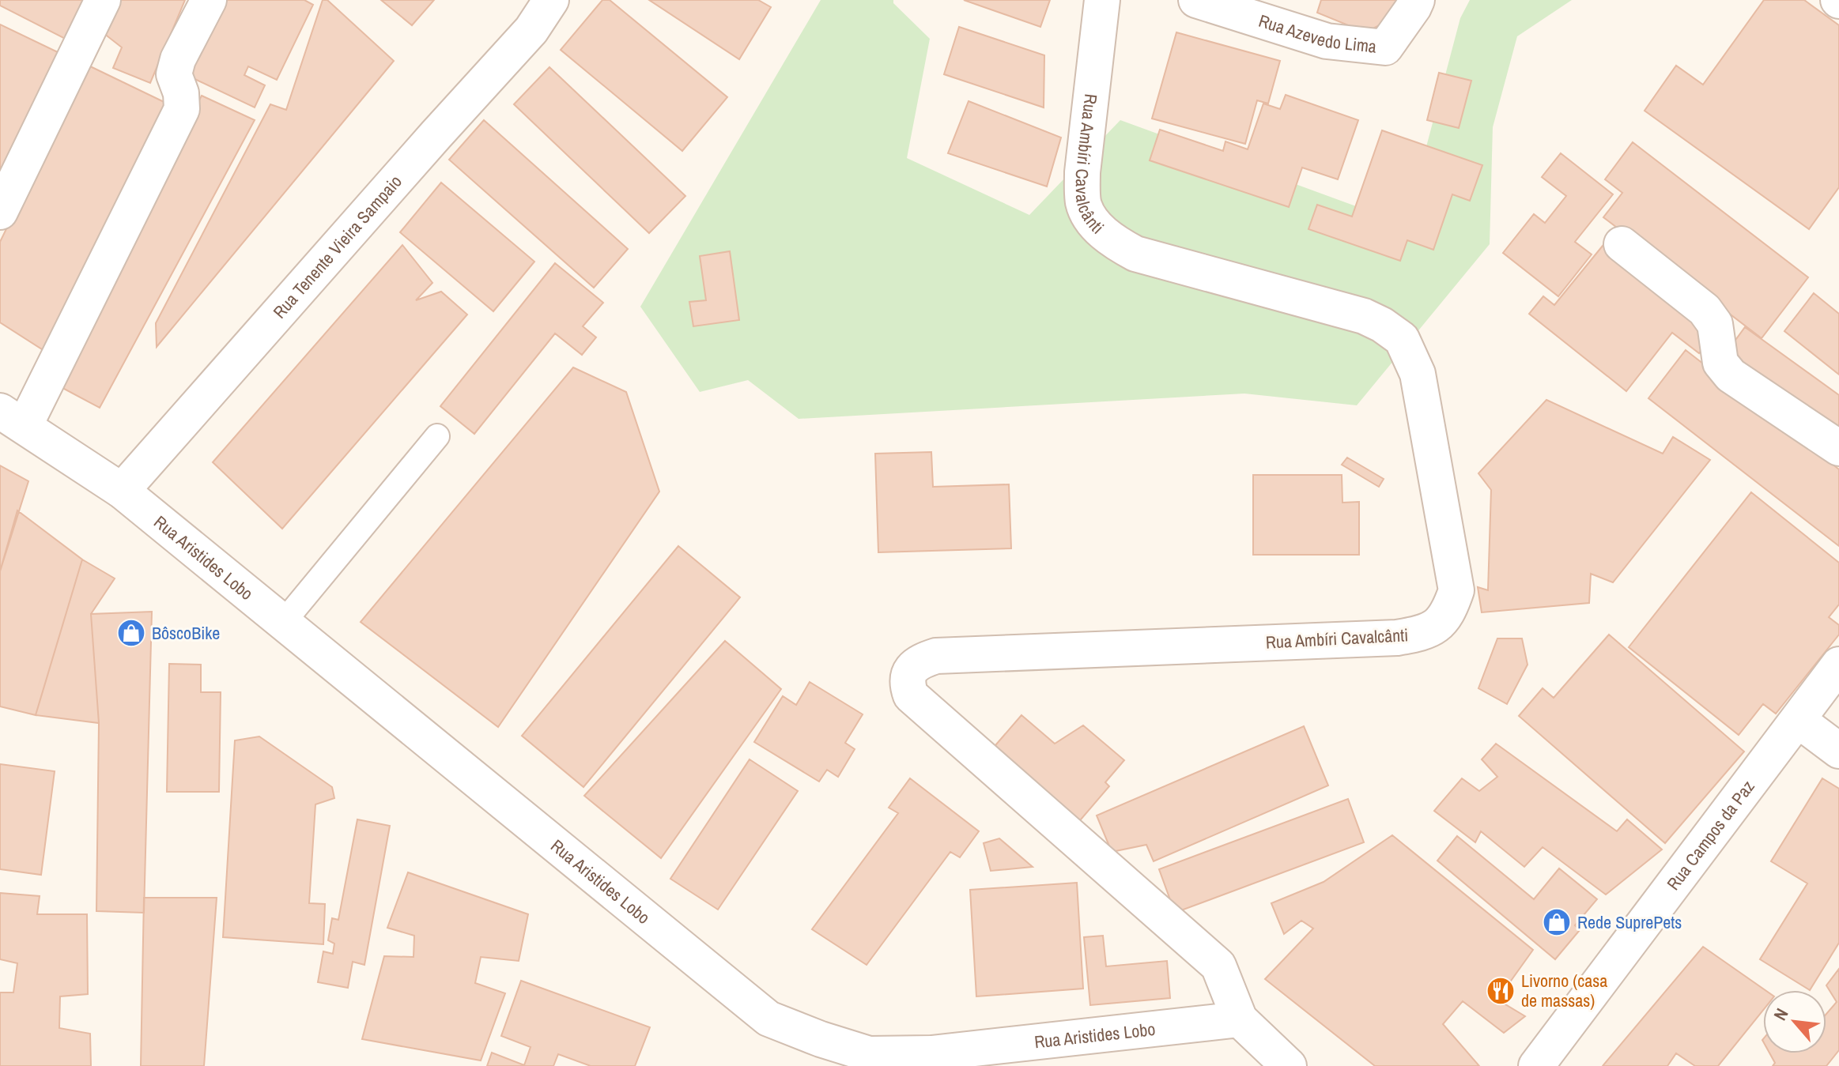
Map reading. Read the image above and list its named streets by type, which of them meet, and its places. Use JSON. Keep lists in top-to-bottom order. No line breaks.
{"streets":{"street":["Rua Azevedo Lima","Rua Ambíri Cavalcânti","Rua Tenente Vieira Sampaio","Rua Aristides Lobo","Rua Campos da Paz"]},"crossings":[["Rua Ambíri Cavalcânti","Rua Aristides Lobo"],["Rua Tenente Vieira Sampaio","Rua Aristides Lobo"]],"places":{"shop":["BôscoBike","Rede SuprePets"],"restaurant":["Livorno (casa de massas)"]},"north":"top left"}
